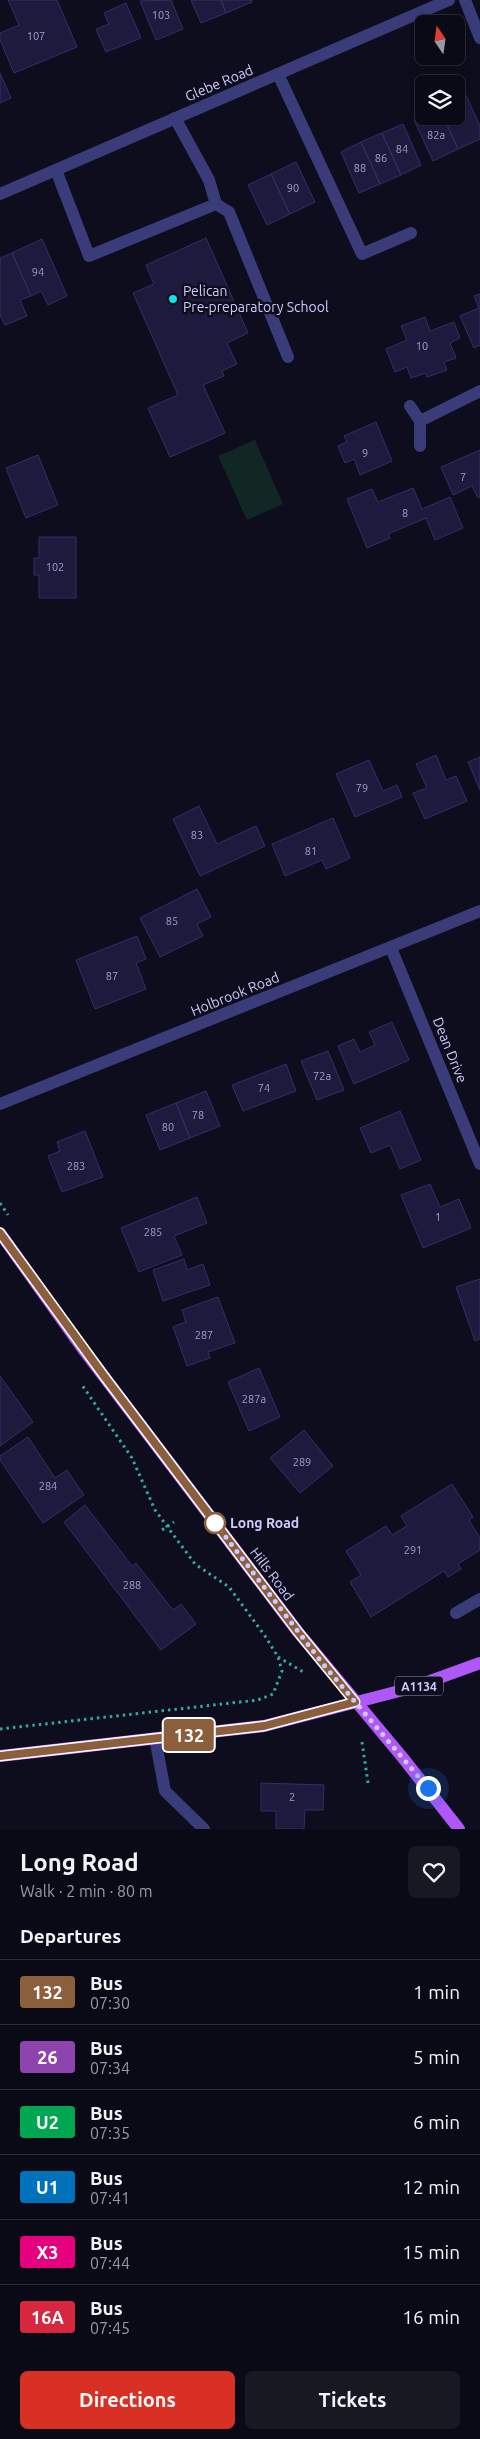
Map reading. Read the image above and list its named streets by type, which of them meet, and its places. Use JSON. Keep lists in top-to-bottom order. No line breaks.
{"streets":{"main road":["Hills Road","A1134"],"street":["Glebe Road","Holbrook Road","Dean Drive"]},"crossings":[["Holbrook Road","Dean Drive"],["Hills Road","A1134"]],"places":["Pelican Pre-preparatory School","Long Road"],"lines":["bus line 132"],"house_numbers":["103","107","82a","84","86","88","90","94","10","9","7","8","102","79","83","81","85","87","72a","74","78","80","283","1","285","287","287a","289","284","291","288","2"],"north":"top","page":{"on_map":"132","heading":[["Long Road","Walk · 2 min · 80 m"],"Departures"],"list":[{"mark":"132","name":"Bus","note":"07:30","value":"1 min"},{"mark":"26","name":"Bus","note":"07:34","value":"5 min"},{"mark":"U2","name":"Bus","note":"07:35","value":"6 min"},{"mark":"U1","name":"Bus","note":"07:41","value":"12 min"},{"mark":"X3","name":"Bus","note":"07:44","value":"15 min"},{"mark":"16A","name":"Bus","note":"07:45","value":"16 min"}],"buttons":["Directions","Tickets"]}}
